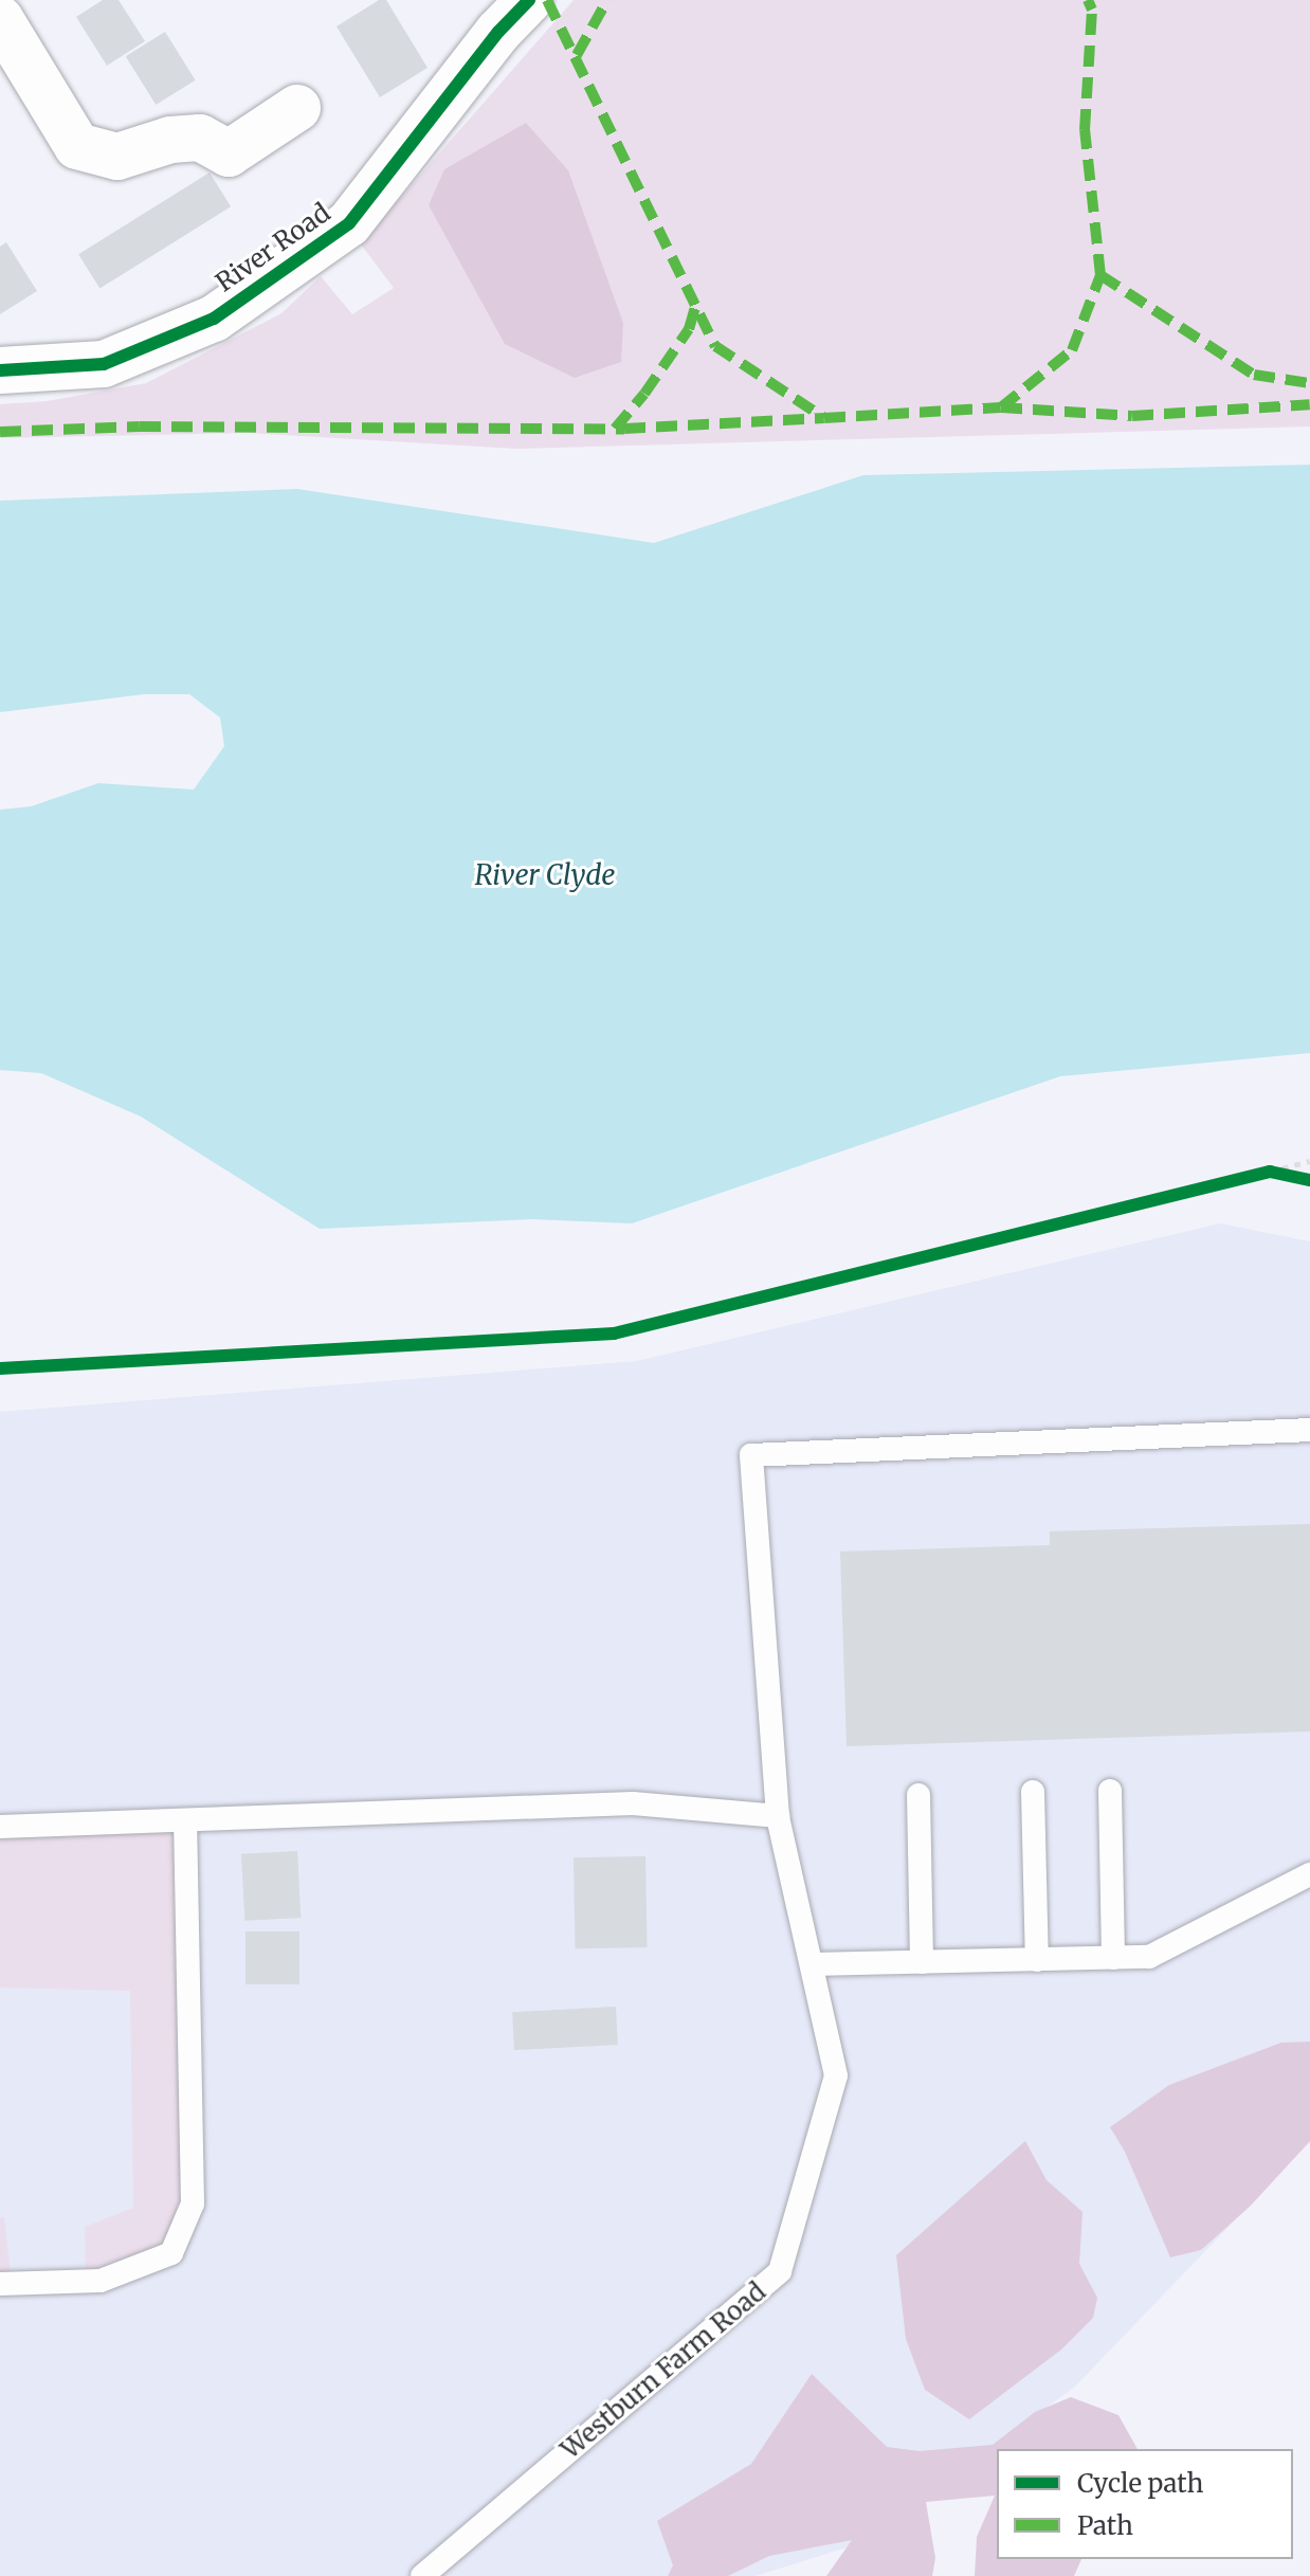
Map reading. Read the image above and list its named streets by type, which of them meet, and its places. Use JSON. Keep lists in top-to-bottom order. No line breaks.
{"streets":{"street":["River Road"],"lane":["Westburn Farm Road"]},"water":["River Clyde"],"legend":["Cycle path","Path"]}
